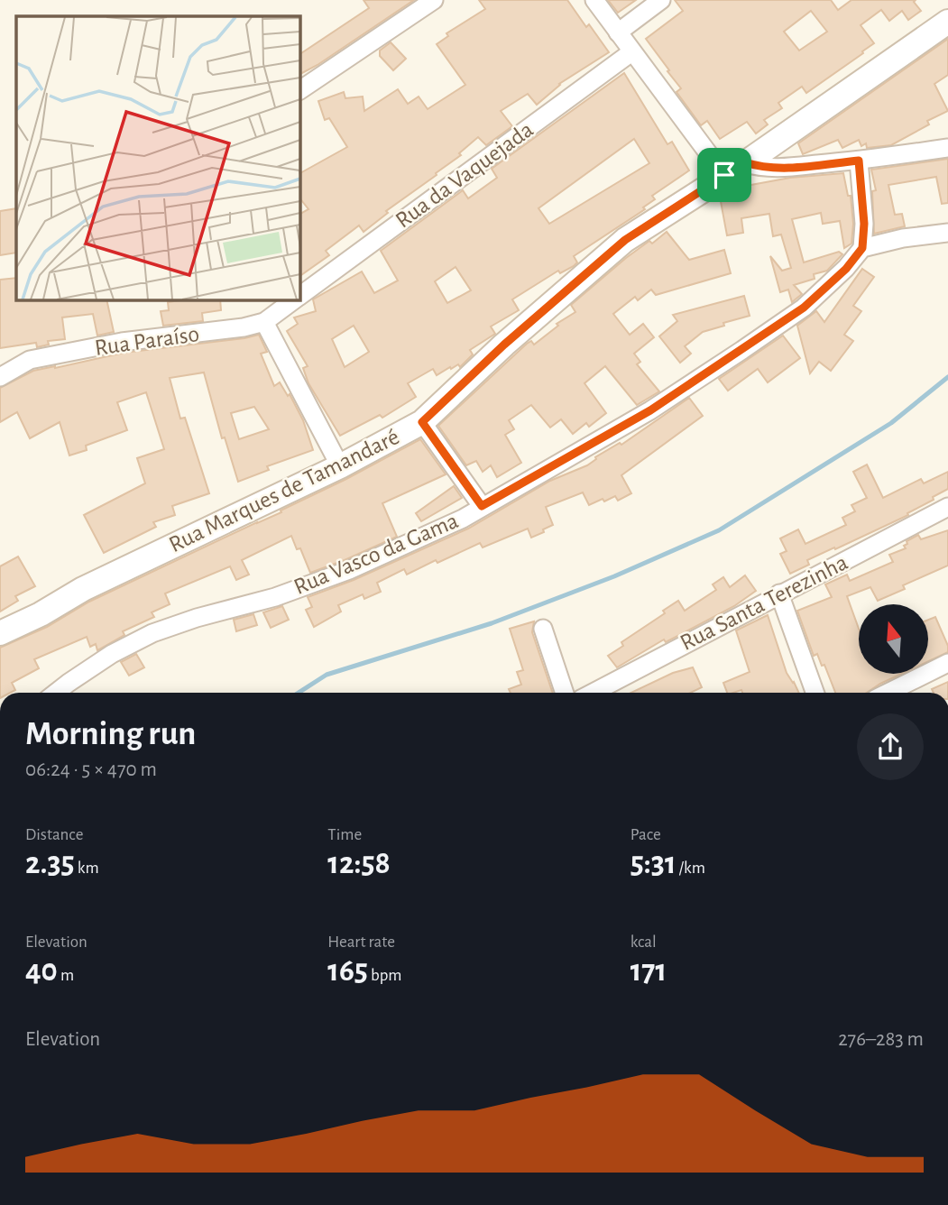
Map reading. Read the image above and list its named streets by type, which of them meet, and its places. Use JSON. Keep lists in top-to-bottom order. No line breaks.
{"streets":{"street":["Rua da Vaquejada","Rua Paraíso","Rua Marques de Tamandaré","Rua Vasco da Gama","Rua Santa Terezinha"]},"crossings":[["Rua da Vaquejada","Rua Paraíso"]],"north":"top","page":{"heading":["Morning run","06:24 · 5 × 470 m"],"stats":[["Distance","2.35 km"],["Time","12:58"],["Pace","5:31 /km"],["Elevation","40 m"],["Heart rate","165 bpm"],["kcal","171"]],"chart":["Elevation","276–283 m"]}}
